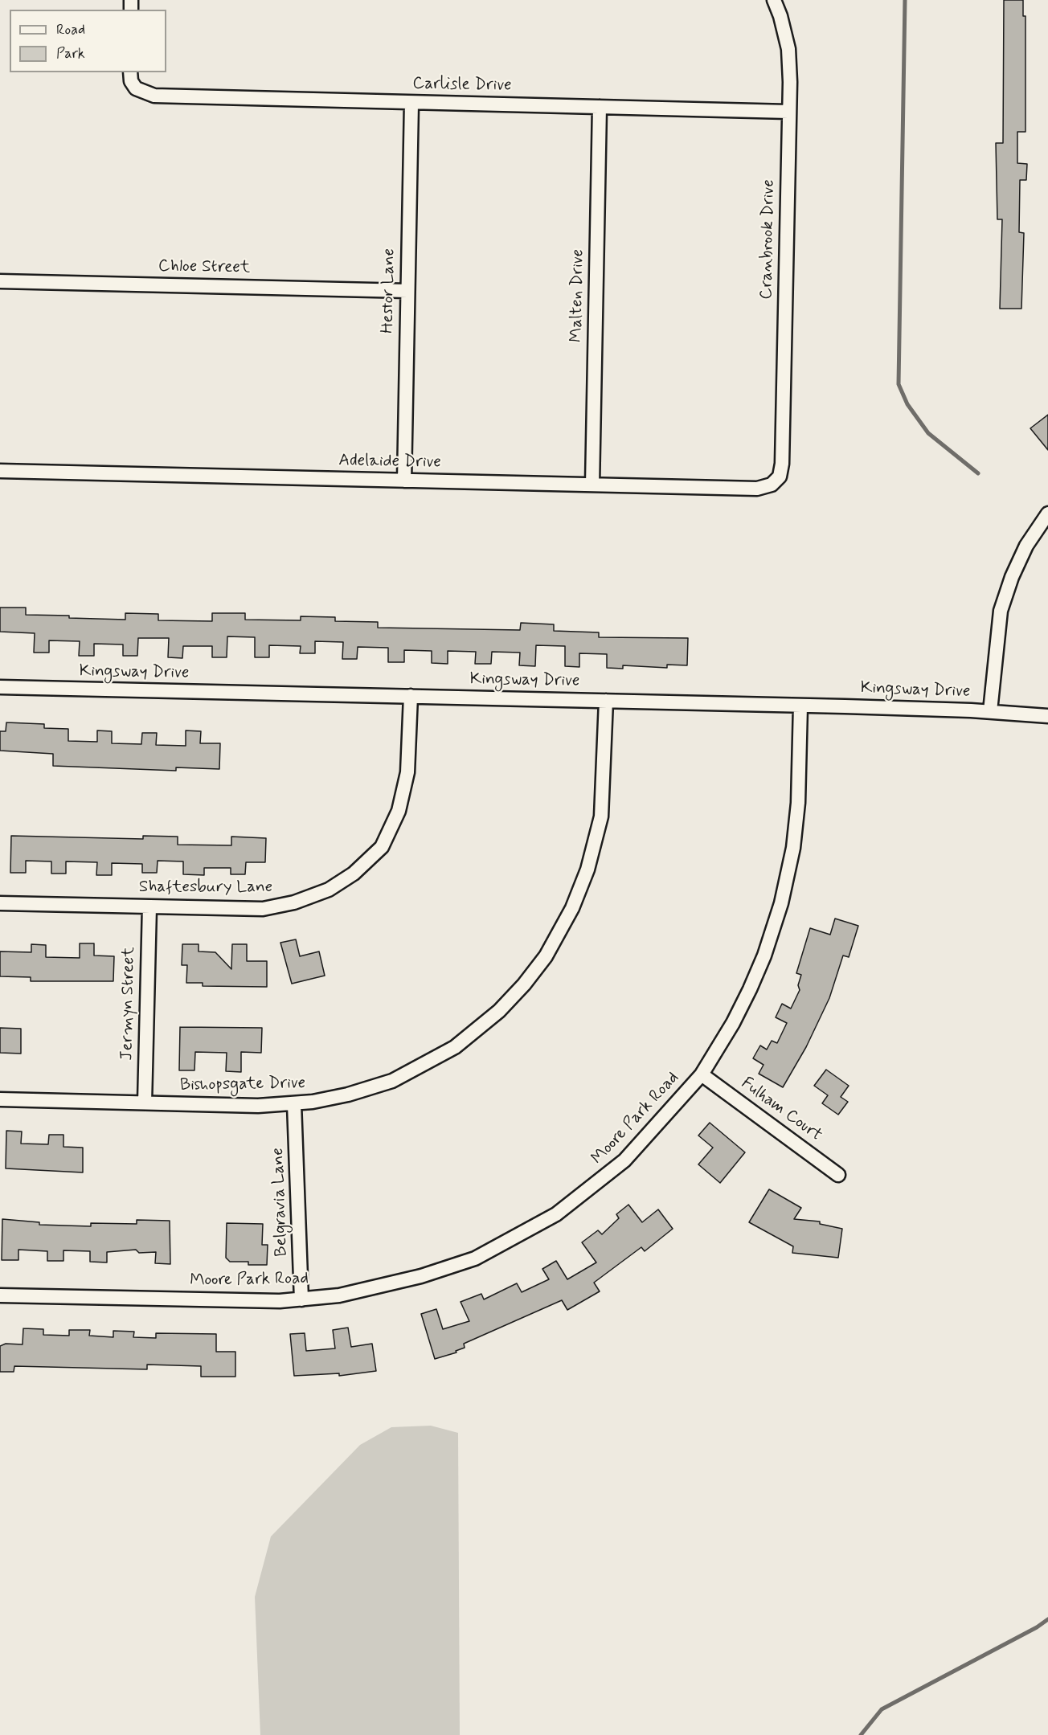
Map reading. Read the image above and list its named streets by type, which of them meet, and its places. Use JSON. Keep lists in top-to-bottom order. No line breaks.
{"streets":{"street":["Carlisle Drive","Cranbrook Drive","Chloe Street","Hestor Lane","Malten Drive","Adelaide Drive","Kingsway Drive","Shaftesbury Lane","Jermyn Street","Bishopsgate Drive","Fulham Court","Moore Park Road","Belgravia Lane"]},"crossings":[["Carlisle Drive","Cranbrook Drive"],["Carlisle Drive","Hestor Lane"],["Carlisle Drive","Malten Drive"],["Cranbrook Drive","Adelaide Drive"],["Chloe Street","Hestor Lane"],["Hestor Lane","Adelaide Drive"],["Malten Drive","Adelaide Drive"],["Kingsway Drive","Shaftesbury Lane"],["Kingsway Drive","Bishopsgate Drive"],["Kingsway Drive","Moore Park Road"],["Shaftesbury Lane","Jermyn Street"],["Jermyn Street","Bishopsgate Drive"],["Bishopsgate Drive","Belgravia Lane"],["Fulham Court","Moore Park Road"],["Moore Park Road","Belgravia Lane"]],"legend":["Road","Park"]}
